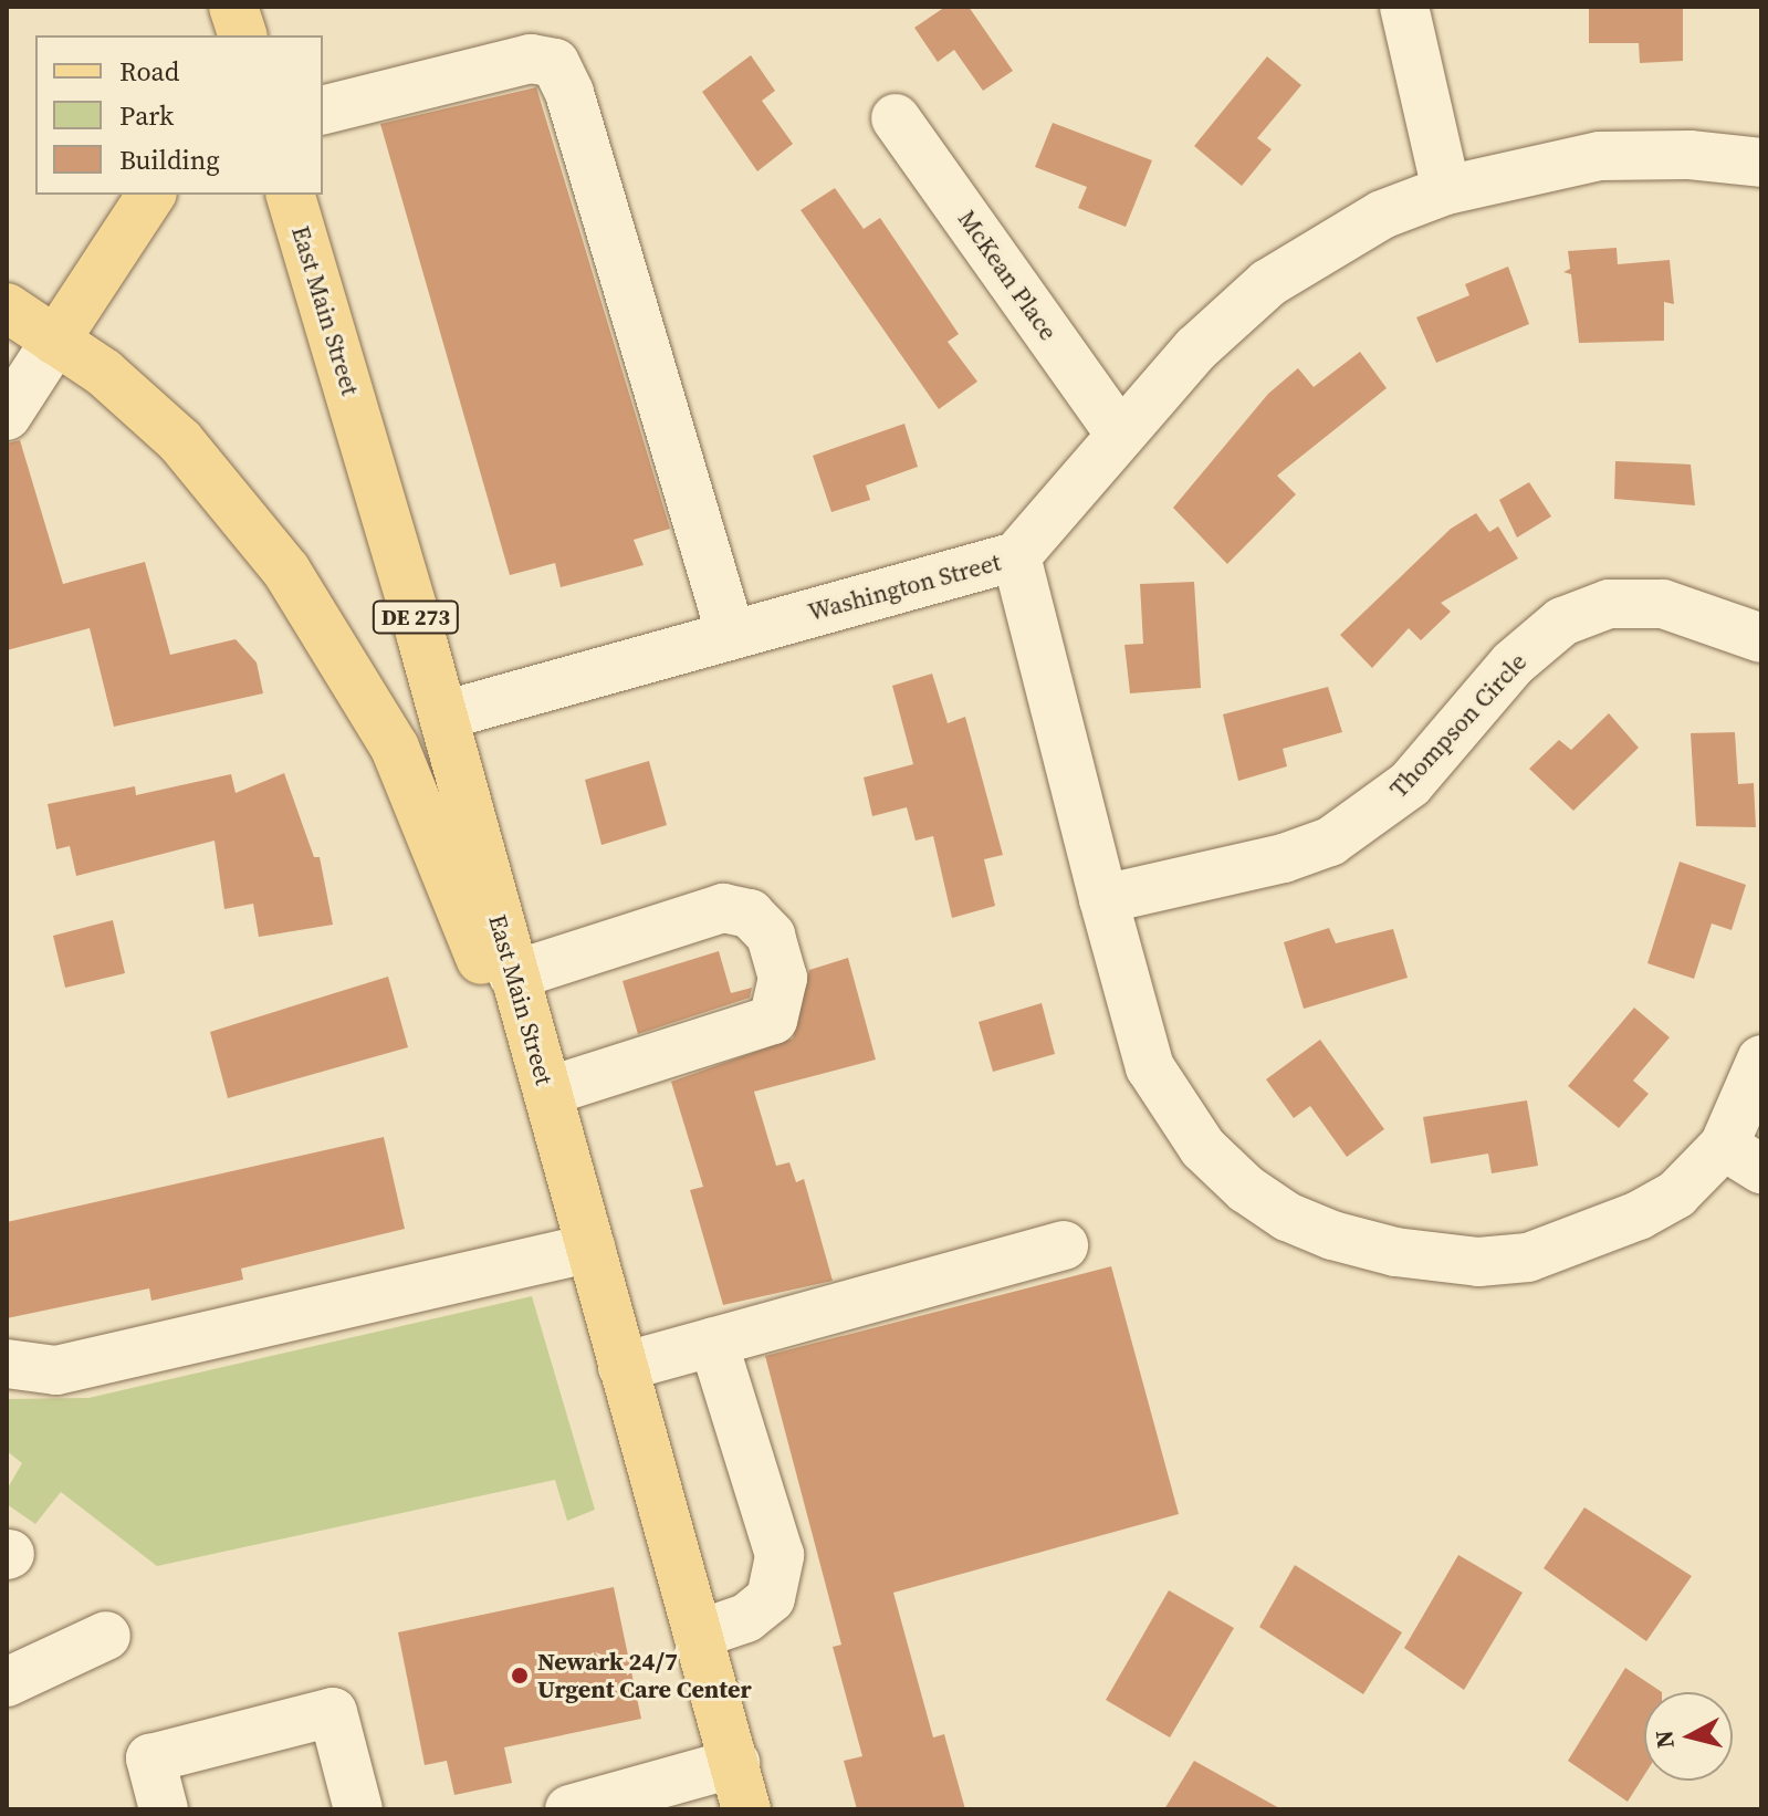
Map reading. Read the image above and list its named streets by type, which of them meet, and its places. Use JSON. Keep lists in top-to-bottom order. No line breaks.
{"streets":{"main road":["East Main Street","DE 273"],"street":["McKean Place","Washington Street","Thompson Circle"]},"crossings":[["McKean Place","Washington Street"],["East Main Street","Washington Street"]],"places":["Newark 24/7 Urgent Care Center"],"legend":["Road","Park","Building"],"north":"left"}
